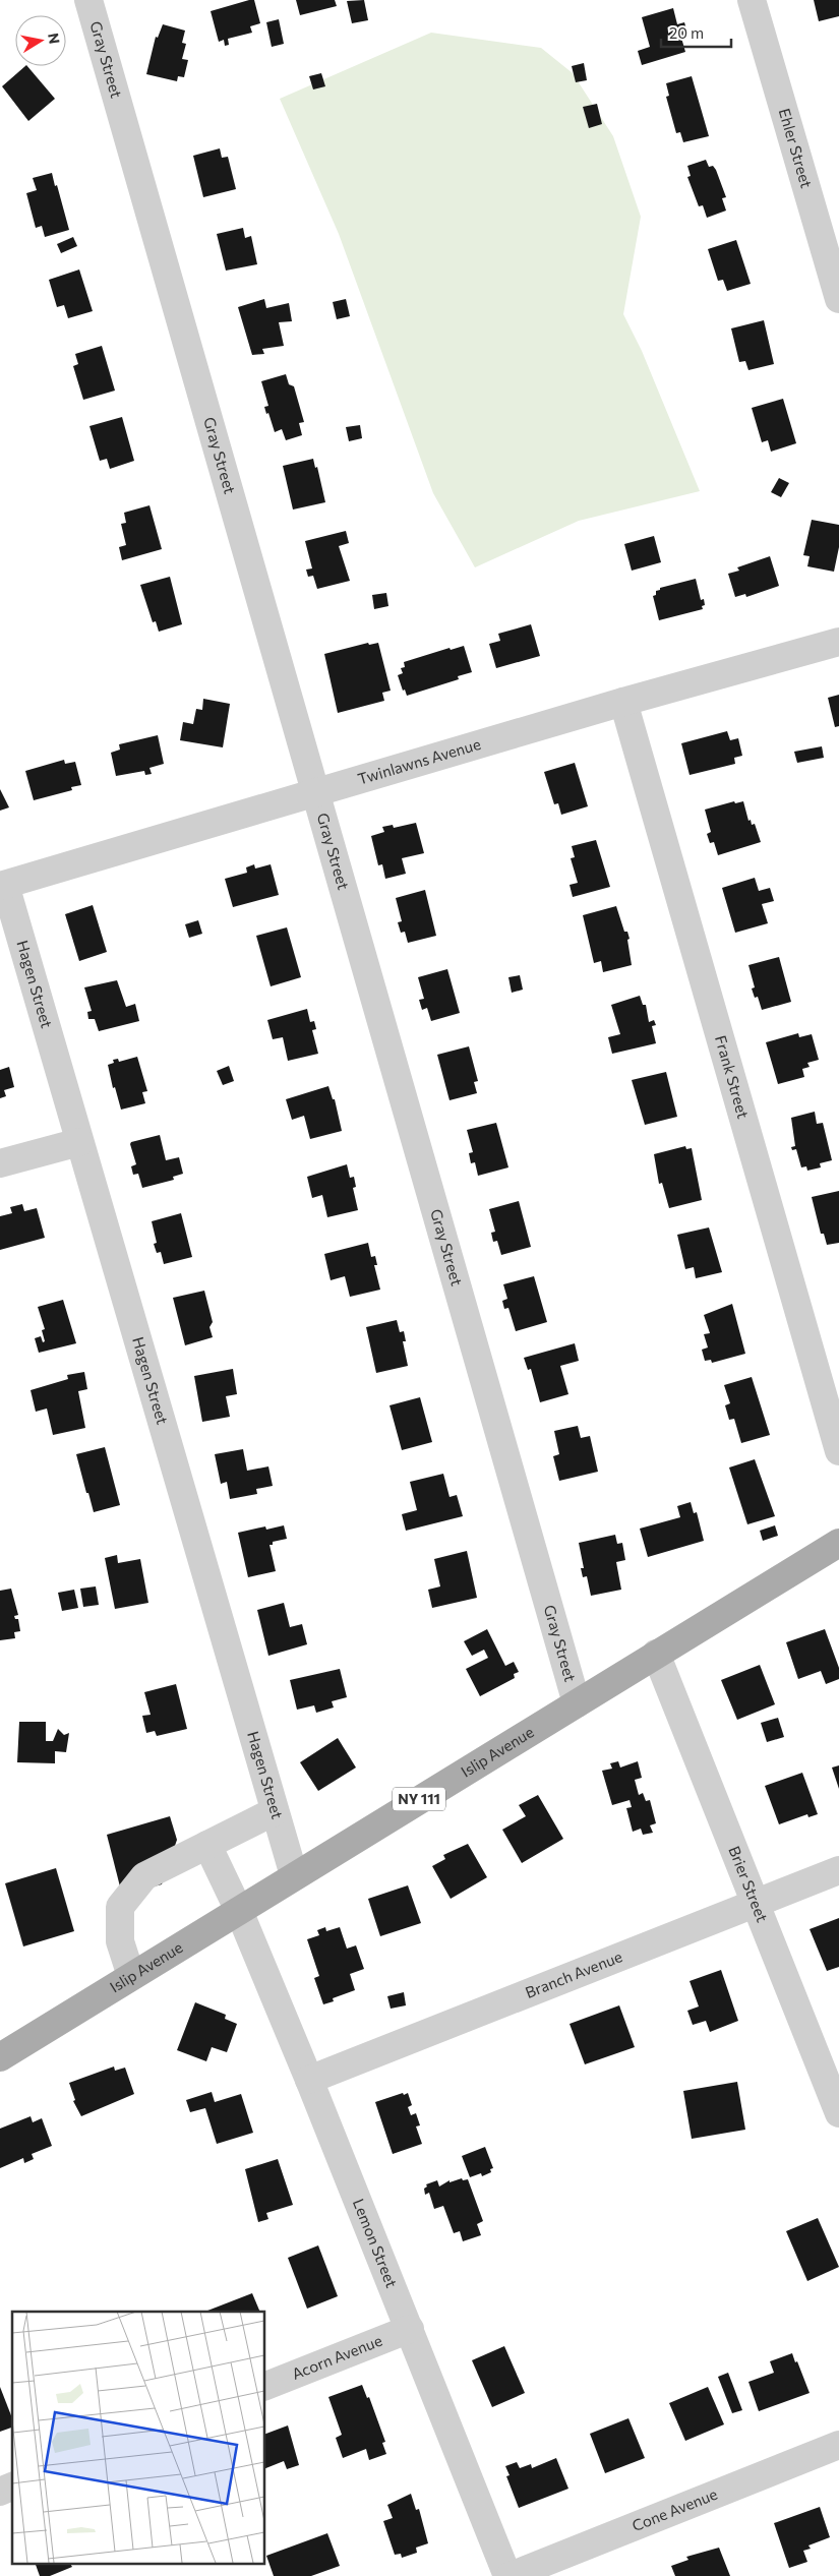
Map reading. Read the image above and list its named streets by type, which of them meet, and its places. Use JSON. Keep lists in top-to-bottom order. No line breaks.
{"streets":{"main road":["Islip Avenue","NY 111"],"street":["Gray Street","Ehler Street","Twinlawns Avenue","Hagen Street","Frank Street","Brier Street","Branch Avenue","Lemon Street","Acorn Avenue","Cone Avenue"]},"crossings":[["Gray Street","Twinlawns Avenue"],["Gray Street","Islip Avenue"],["Twinlawns Avenue","Hagen Street"],["Twinlawns Avenue","Frank Street"],["Hagen Street","Islip Avenue"],["Islip Avenue","Brier Street"],["Islip Avenue","Lemon Street"],["Brier Street","Branch Avenue"],["Branch Avenue","Lemon Street"],["Lemon Street","Acorn Avenue"],["Lemon Street","Cone Avenue"]],"scale_bar":"20 m","north":"right"}
